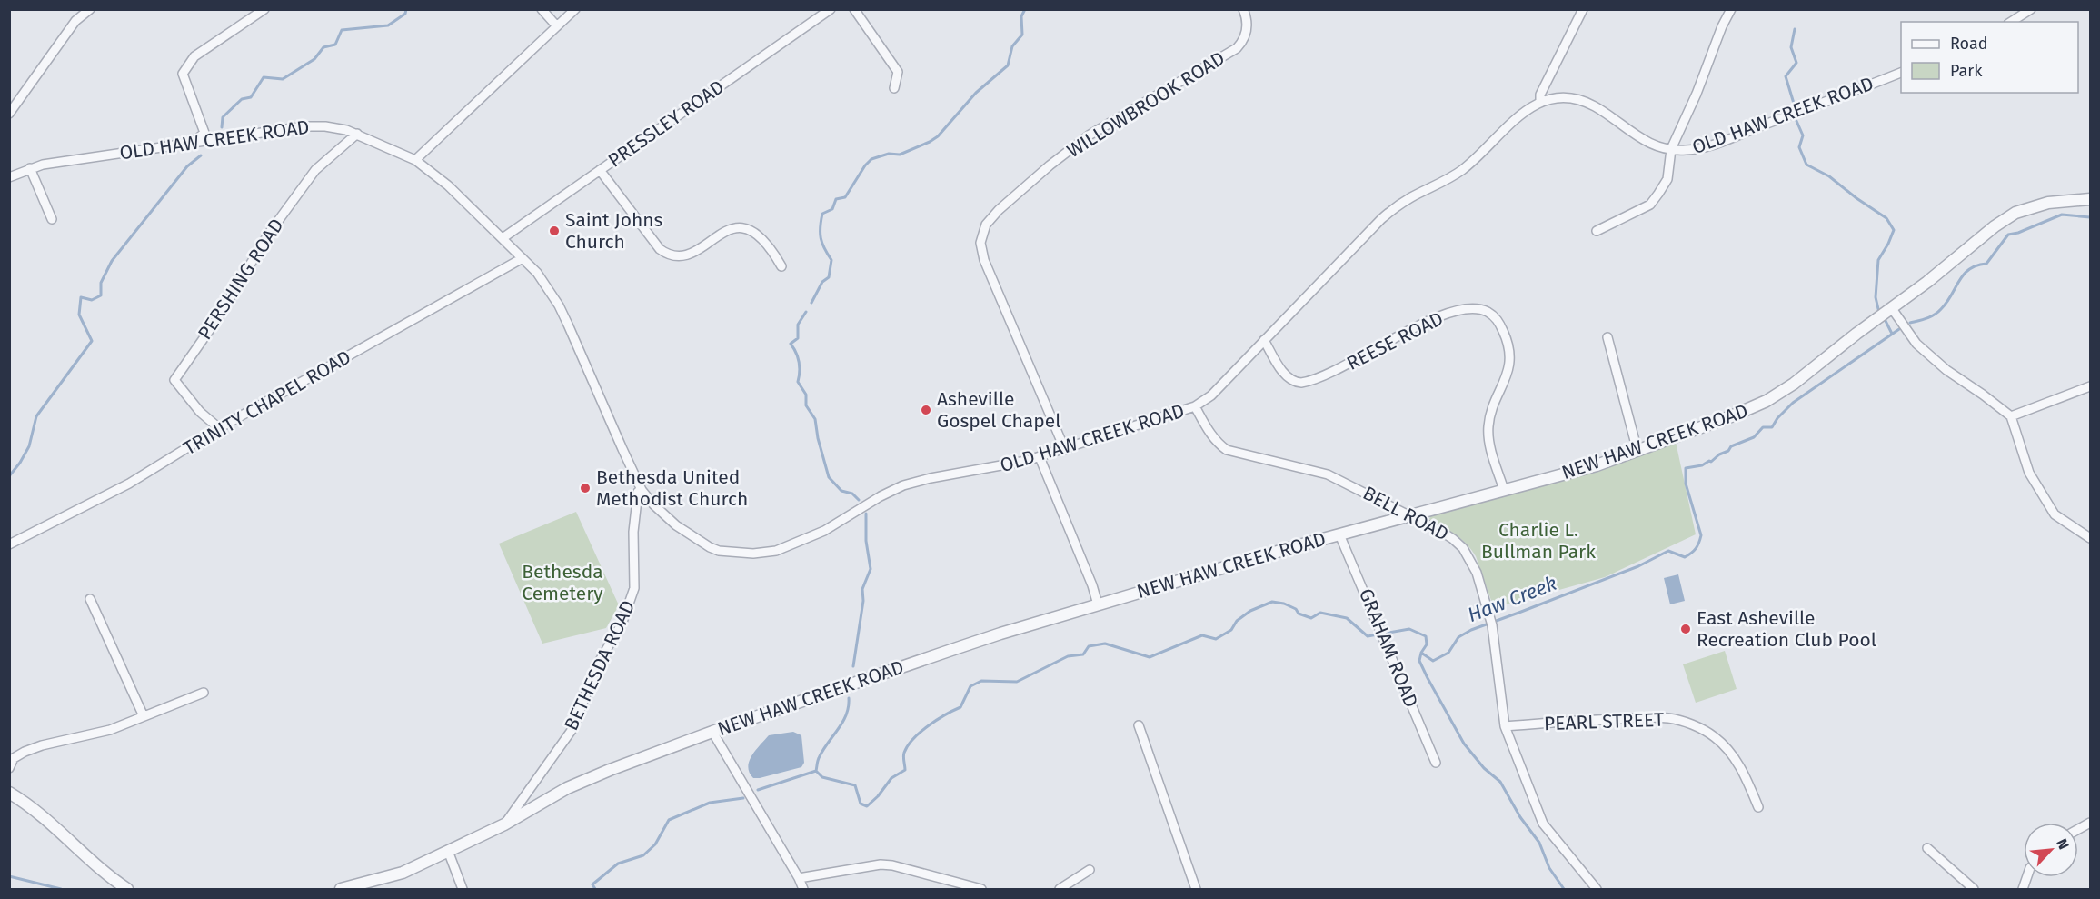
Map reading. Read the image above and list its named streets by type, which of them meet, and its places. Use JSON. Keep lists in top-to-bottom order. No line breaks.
{"streets":{"street":["WILLOWBROOK ROAD","OLD HAW CREEK ROAD","PRESSLEY ROAD","PERSHING ROAD","REESE ROAD","TRINITY CHAPEL ROAD","NEW HAW CREEK ROAD","BELL ROAD","GRAHAM ROAD","BETHESDA ROAD","PEARL STREET"]},"crossings":[["WILLOWBROOK ROAD","OLD HAW CREEK ROAD"],["OLD HAW CREEK ROAD","PRESSLEY ROAD"],["OLD HAW CREEK ROAD","PERSHING ROAD"],["OLD HAW CREEK ROAD","REESE ROAD"],["OLD HAW CREEK ROAD","TRINITY CHAPEL ROAD"],["OLD HAW CREEK ROAD","BELL ROAD"],["OLD HAW CREEK ROAD","BETHESDA ROAD"],["PERSHING ROAD","TRINITY CHAPEL ROAD"],["REESE ROAD","NEW HAW CREEK ROAD"],["NEW HAW CREEK ROAD","BELL ROAD"],["NEW HAW CREEK ROAD","GRAHAM ROAD"],["NEW HAW CREEK ROAD","BETHESDA ROAD"],["BELL ROAD","PEARL STREET"]],"water":["Haw Creek"],"parks":["Charlie L. Bullman Park","Bethesda Cemetery"],"places":["Saint Johns Church","Asheville Gospel Chapel","Bethesda United Methodist Church","East Asheville Recreation Club Pool"],"legend":["Road","Park"],"north":"top right"}
